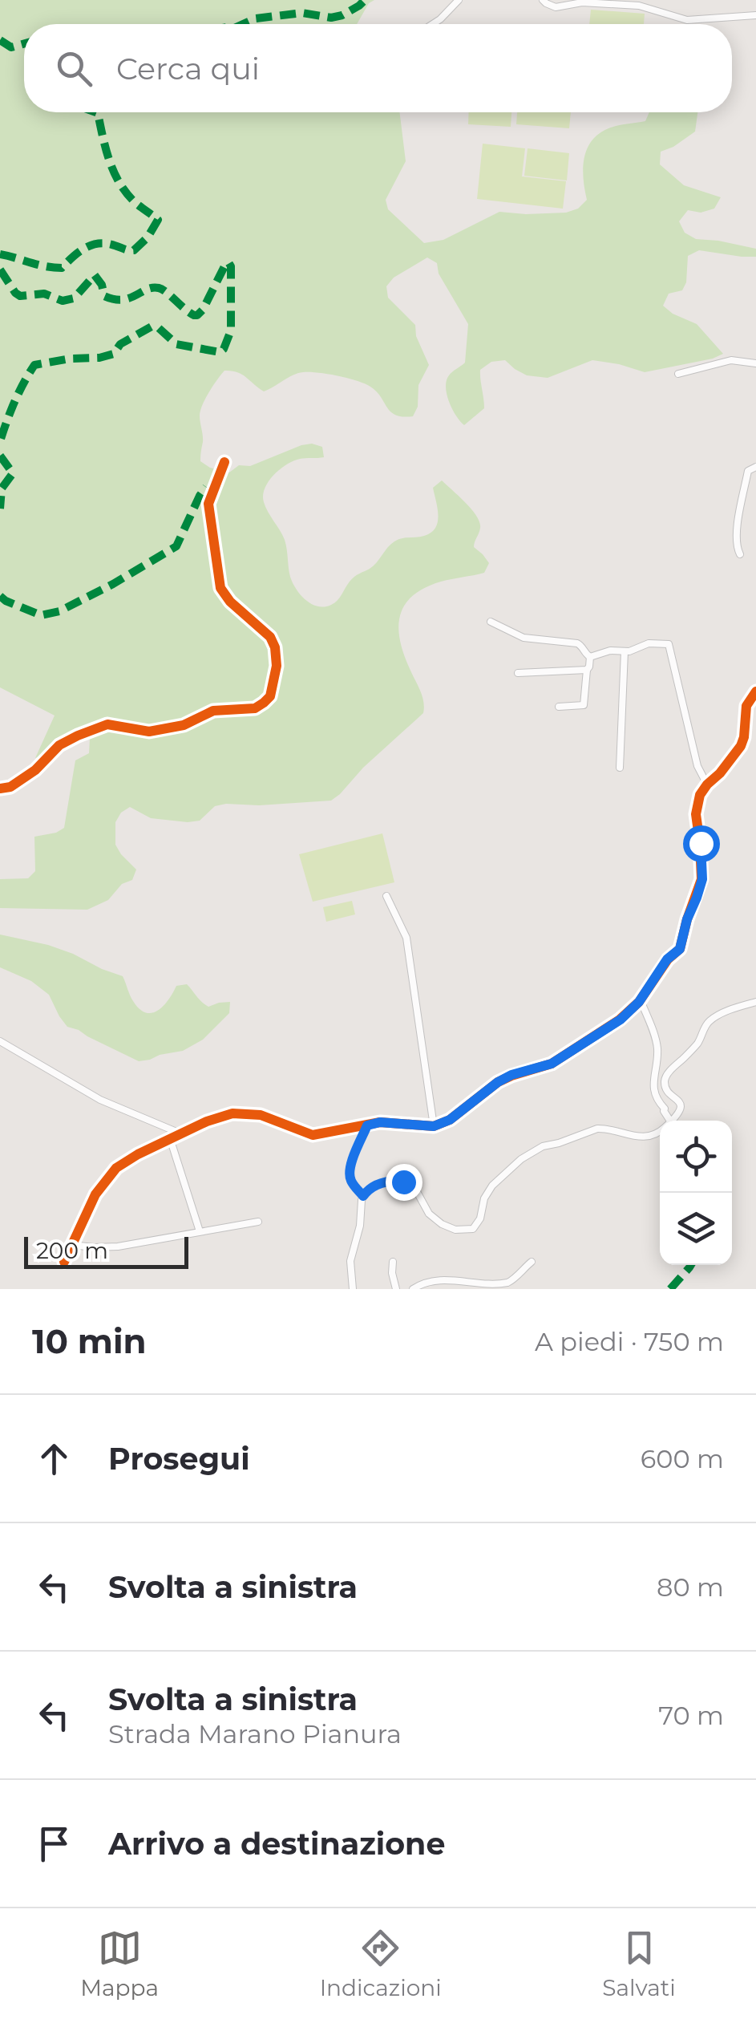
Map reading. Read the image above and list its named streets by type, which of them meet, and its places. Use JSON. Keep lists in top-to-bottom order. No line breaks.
{"scale_bar":"200 m","page":{"search":"Cerca qui","scale":"200 m","heading":["10 min","A piedi · 750 m"],"list":[["Prosegui","600 m"],["Svolta a sinistra","80 m"],["Svolta a sinistra","Strada Marano Pianura","70 m"],"Arrivo a destinazione"],"nav":["Mappa","Indicazioni","Salvati"]}}
